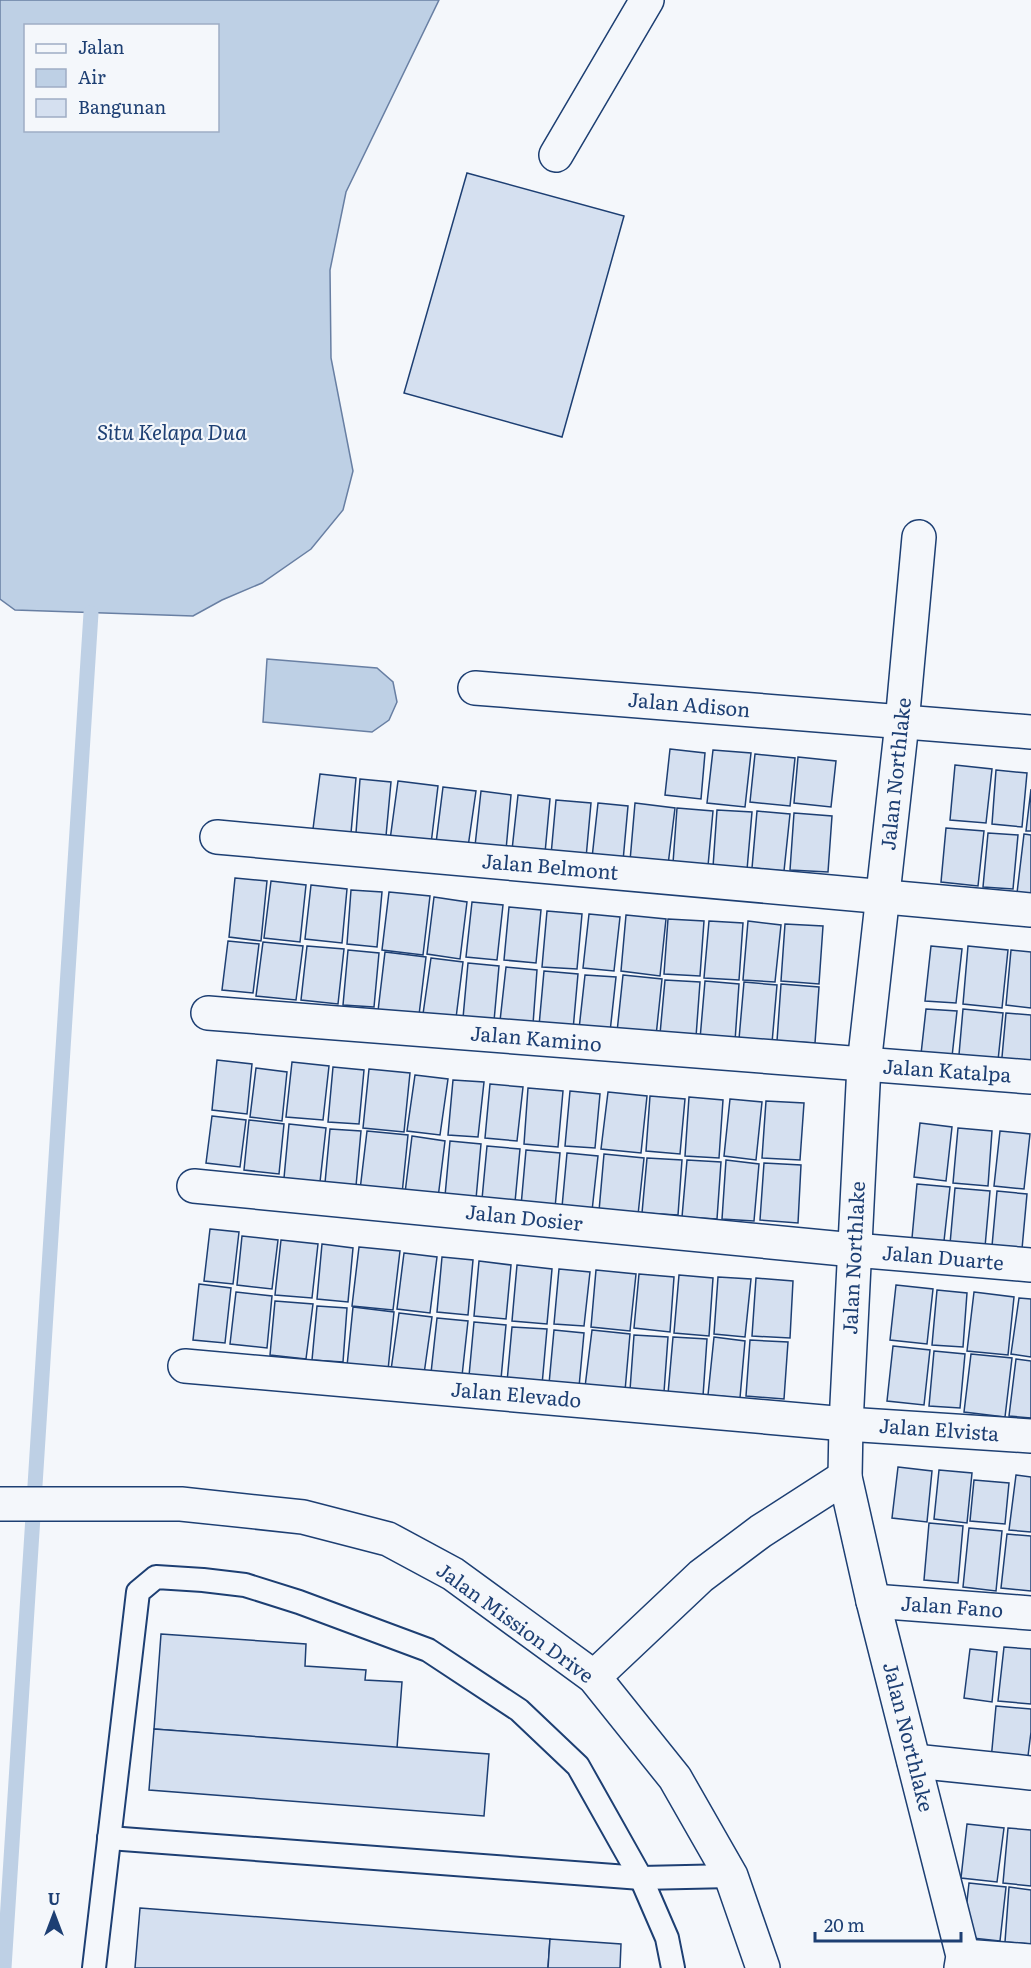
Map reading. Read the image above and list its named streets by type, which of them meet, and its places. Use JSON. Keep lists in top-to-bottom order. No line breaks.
{"streets":{"street":["Jalan Adison","Jalan Northlake","Jalan Belmont","Jalan Kamino","Jalan Katalpa","Jalan Dosier","Jalan Duarte","Jalan Elevado","Jalan Elvista","Jalan Fano","Jalan Mission Drive"]},"crossings":[["Jalan Adison","Jalan Northlake"],["Jalan Northlake","Jalan Belmont"],["Jalan Northlake","Jalan Kamino"],["Jalan Northlake","Jalan Katalpa"],["Jalan Northlake","Jalan Dosier"],["Jalan Northlake","Jalan Duarte"],["Jalan Northlake","Jalan Elevado"],["Jalan Northlake","Jalan Elvista"],["Jalan Northlake","Jalan Fano"],["Jalan Kamino","Jalan Katalpa"],["Jalan Dosier","Jalan Duarte"],["Jalan Elevado","Jalan Elvista"]],"water":["Situ Kelapa Dua"],"legend":["Jalan","Air","Bangunan"],"scale_bar":"20 m","north":"top"}
